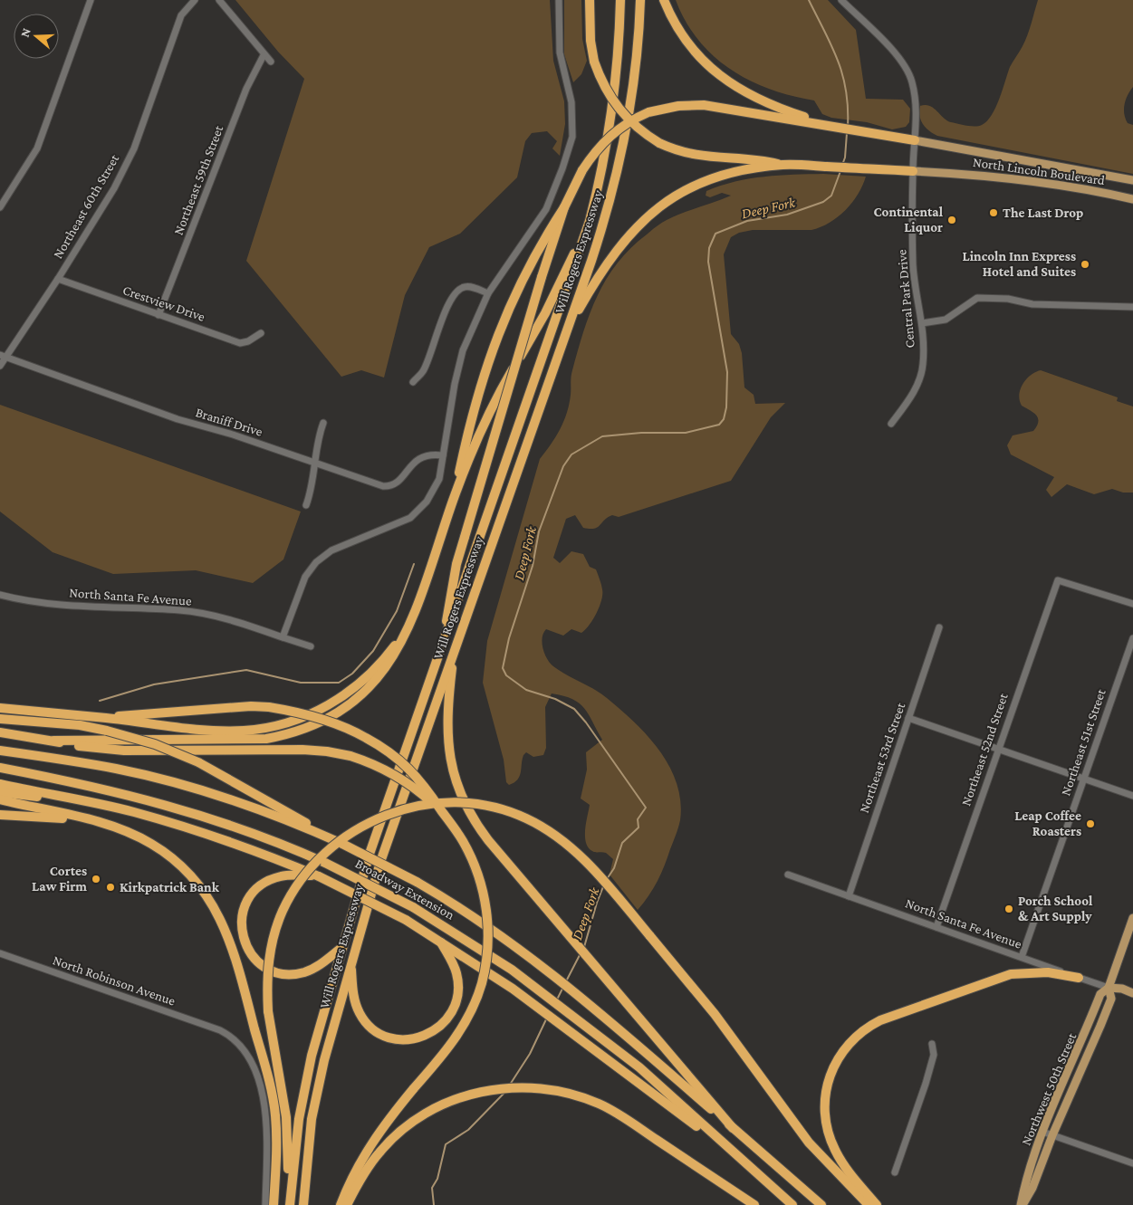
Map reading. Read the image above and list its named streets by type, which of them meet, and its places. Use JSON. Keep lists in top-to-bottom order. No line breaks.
{"streets":{"highway":["Will Rogers Expressway","Broadway Extension"],"main road":["North Lincoln Boulevard","North Santa Fe Avenue","Northwest 50th Street"],"street":["Northeast 59th Street","Northeast 60th Street","Central Park Drive","Crestview Drive","Braniff Drive","Northeast 51st Street","Northeast 52nd Street","Northeast 53rd Street","North Robinson Avenue"]},"crossings":[["North Lincoln Boulevard","Central Park Drive"],["Northeast 59th Street","Crestview Drive"],["Northeast 60th Street","Crestview Drive"],["Northeast 60th Street","Braniff Drive"],["North Santa Fe Avenue","Northeast 51st Street"],["North Santa Fe Avenue","Northeast 52nd Street"],["North Santa Fe Avenue","Northeast 53rd Street"],["North Santa Fe Avenue","Northwest 50th Street"]],"water":["Deep Fork"],"places":["The Last Drop","Continental Liquor","Lincoln Inn Express Hotel and Suites","Leap Coffee Roasters","Cortes Law Firm","Kirkpatrick Bank","Porch School & Art Supply"],"north":"left"}
